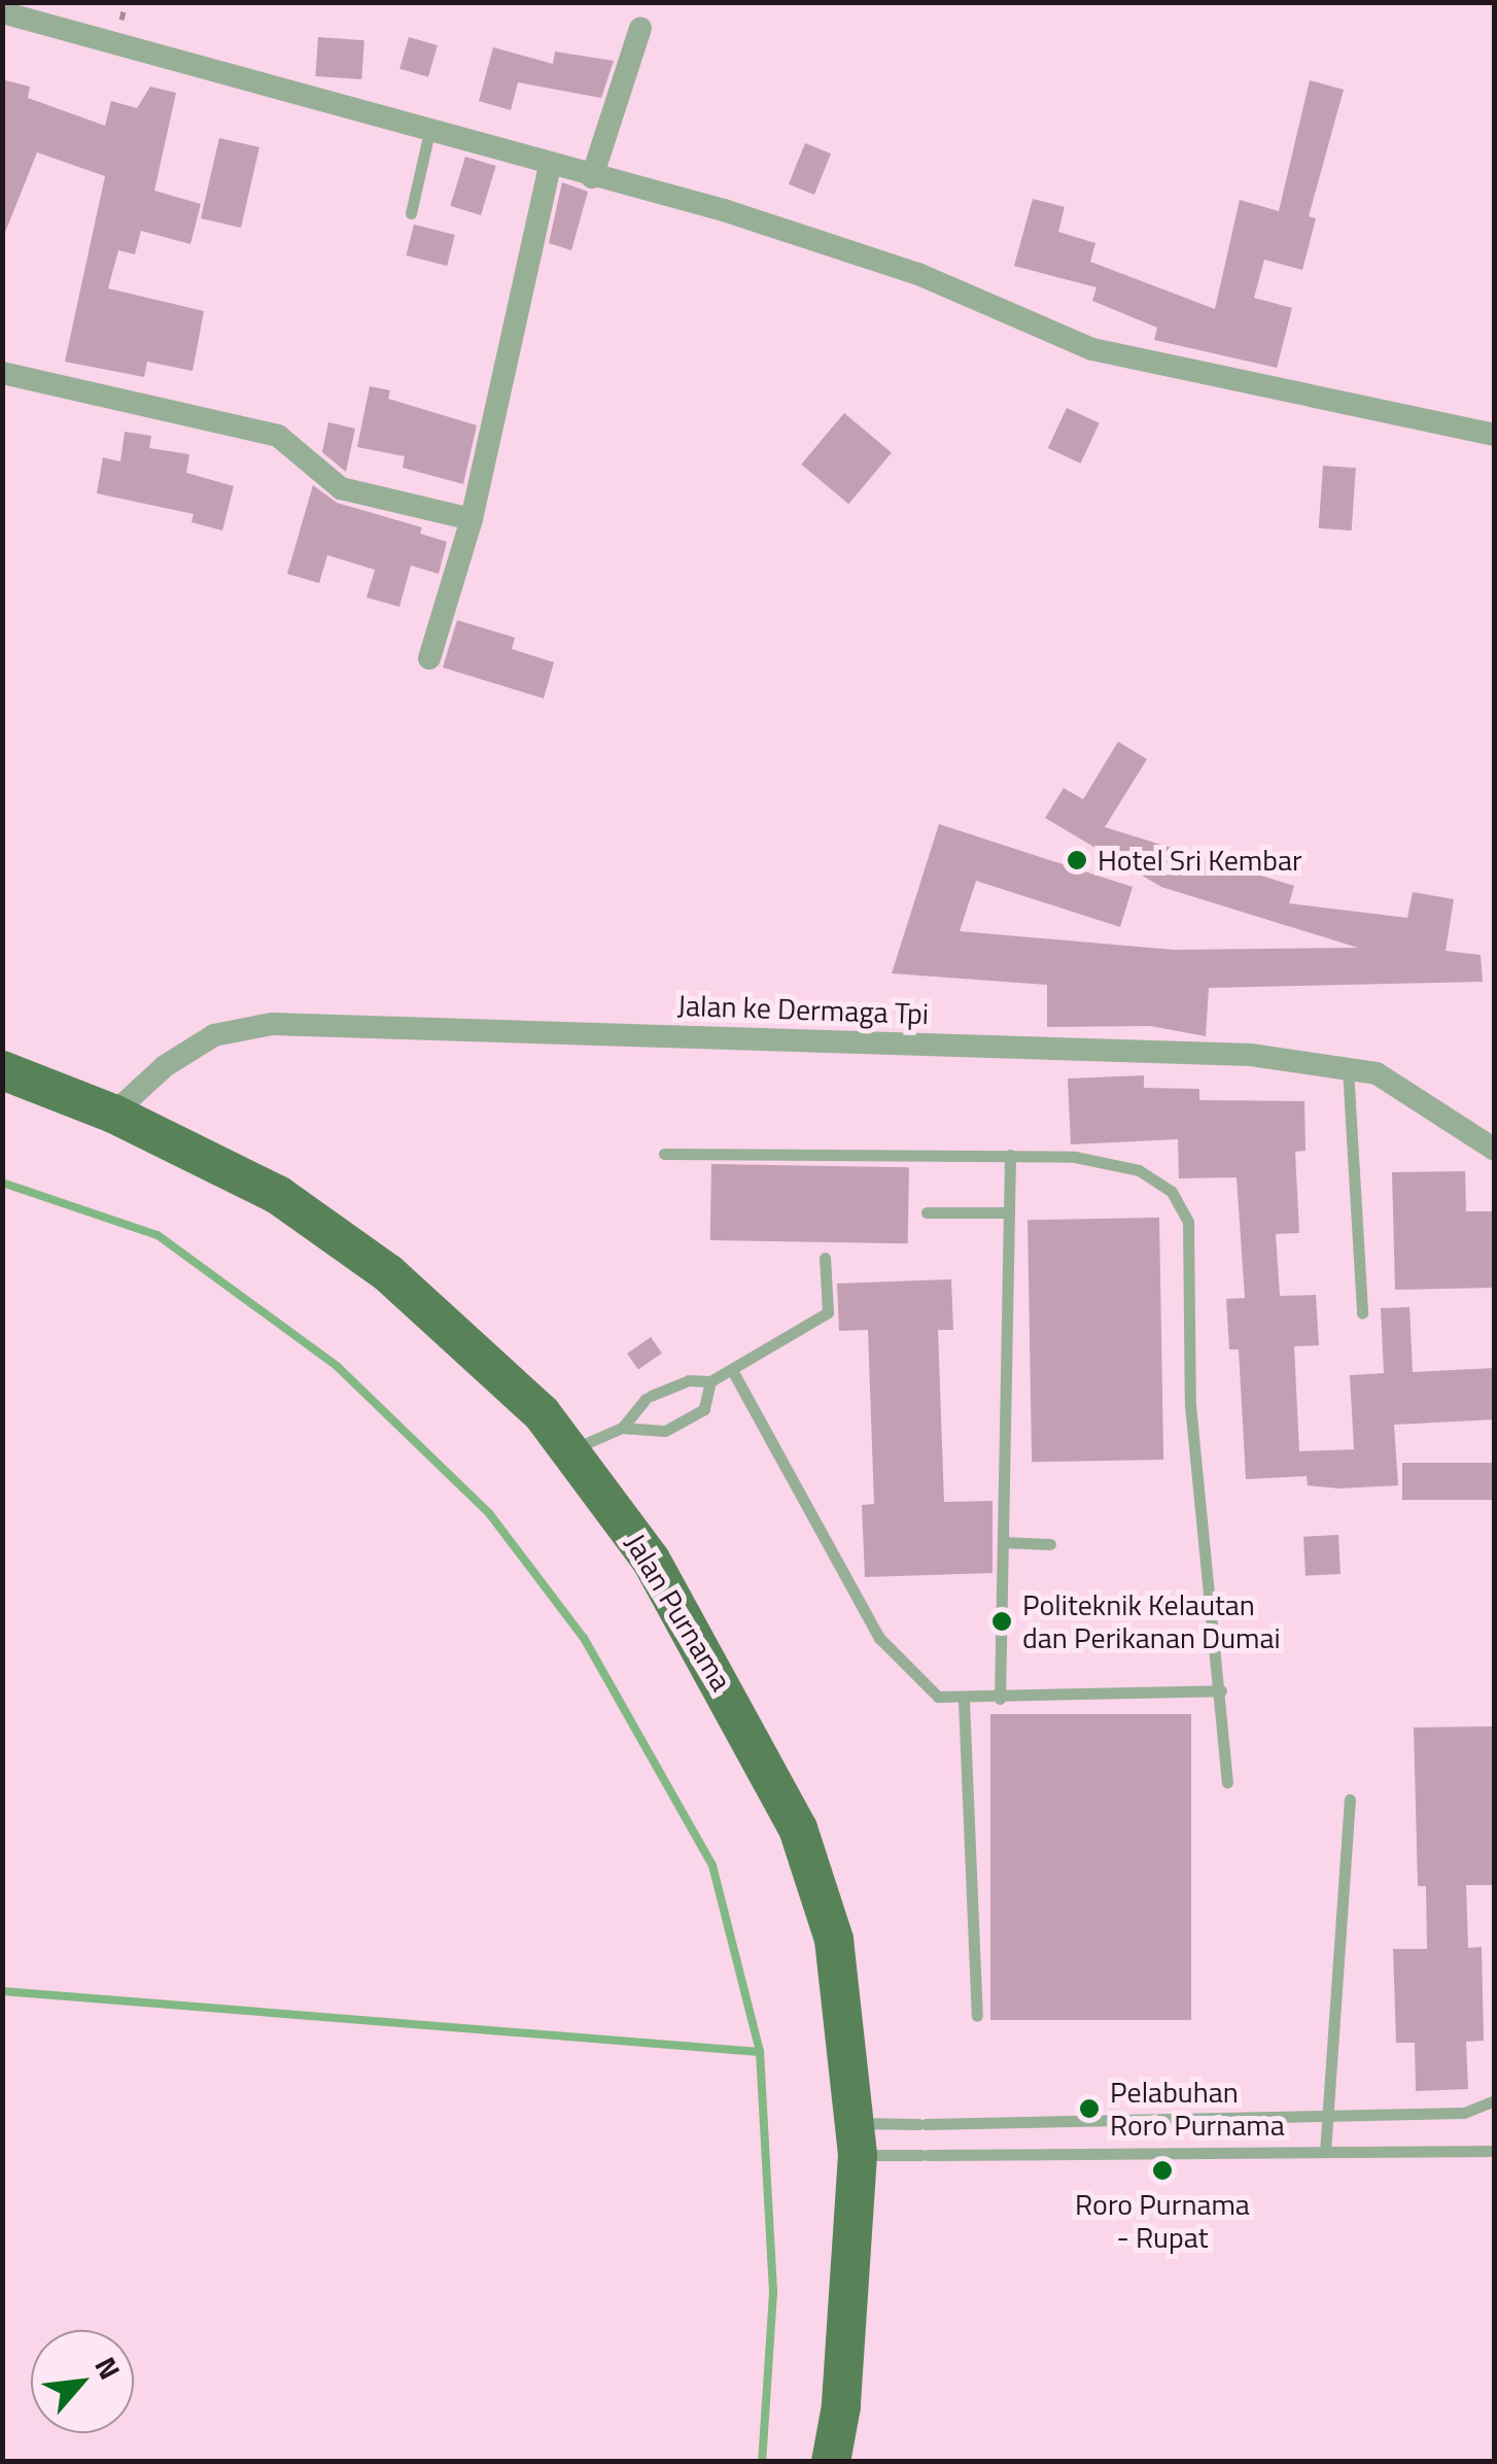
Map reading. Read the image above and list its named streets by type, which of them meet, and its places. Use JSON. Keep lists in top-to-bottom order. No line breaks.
{"streets":{"main road":["Jalan Purnama"],"street":["Jalan ke Dermaga Tpi"]},"crossings":[["Jalan ke Dermaga Tpi","Jalan Purnama"]],"places":["Hotel Sri Kembar","Politeknik Kelautan dan Perikanan Dumai","Pelabuhan Roro Purnama","Roro Purnama - Rupat"],"north":"top right"}
